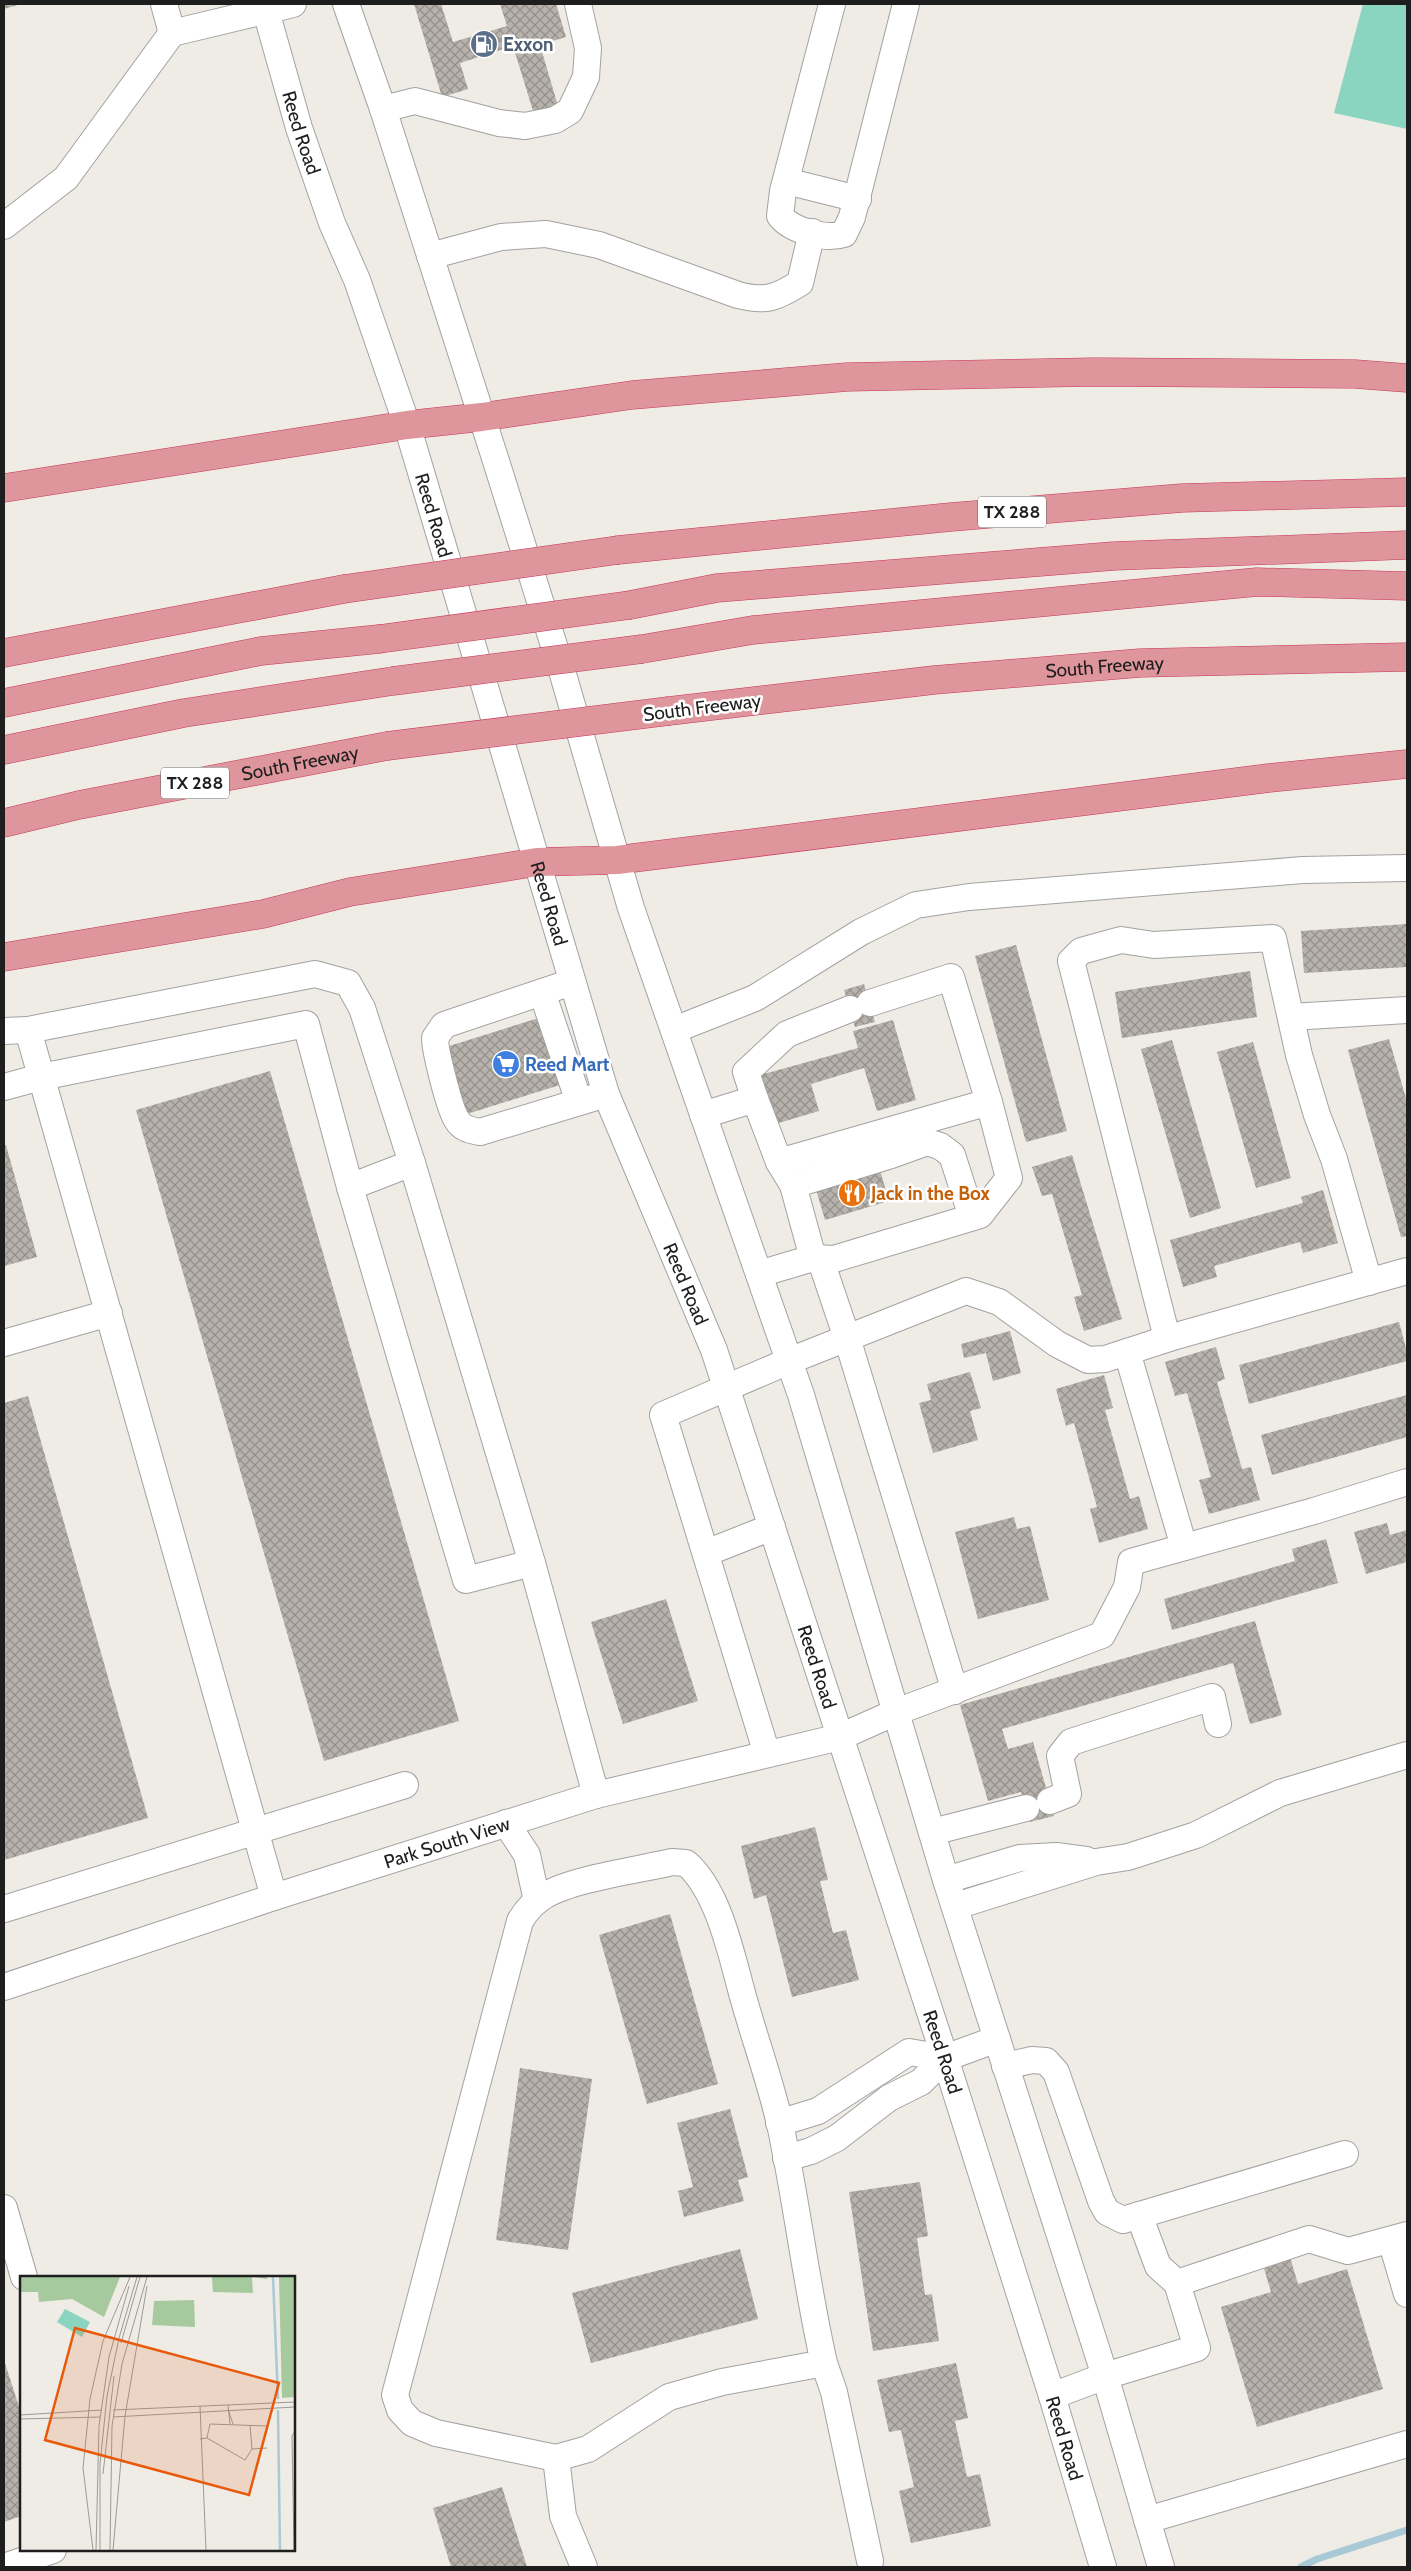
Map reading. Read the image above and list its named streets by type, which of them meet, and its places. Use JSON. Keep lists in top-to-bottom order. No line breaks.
{"streets":{"highway":["TX 288","South Freeway"],"street":["Reed Road","Park South View"]},"crossings":[["Reed Road","Park South View"]],"places":{"fuel station":["Exxon"],"supermarket":["Reed Mart"],"restaurant":["Jack in the Box"]}}
